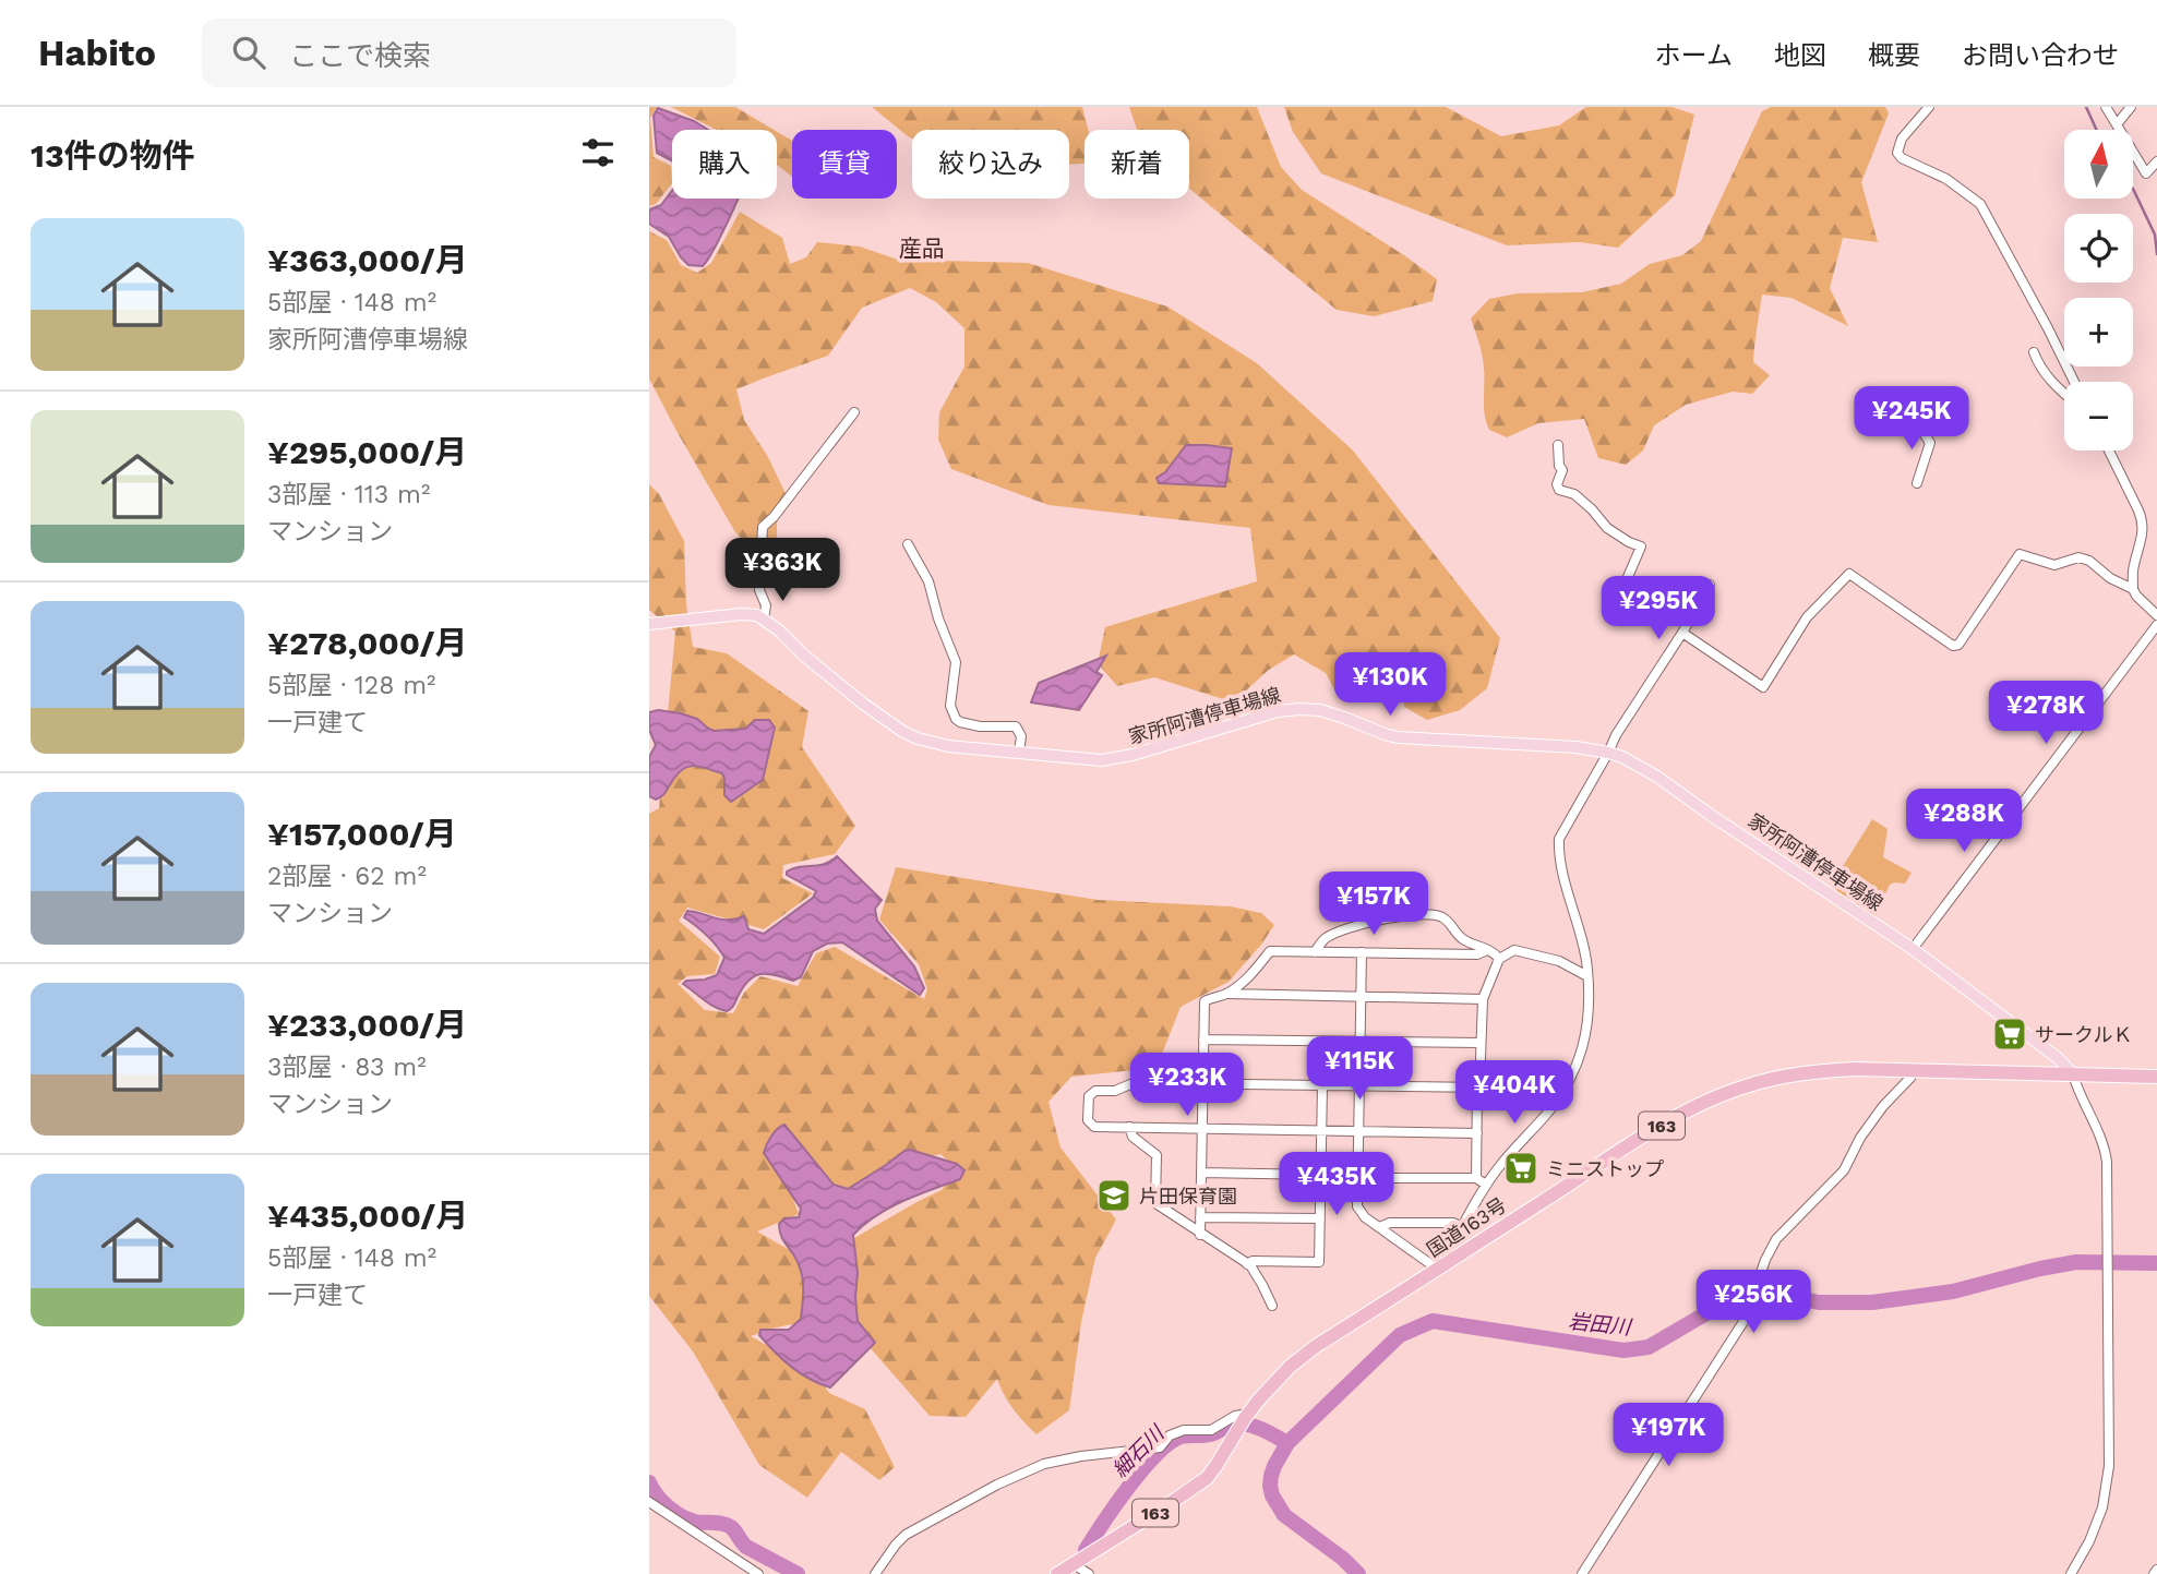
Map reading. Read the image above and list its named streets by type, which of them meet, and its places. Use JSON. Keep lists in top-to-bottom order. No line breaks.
{"streets":{"highway":["163","国道163号"],"main road":["家所阿漕停車場線"]},"crossings":[["家所阿漕停車場線","国道163号"]],"districts":["産品"],"water":["岩田川","細石川"],"places":{"supermarket":["サークルＫ","ミニストップ"],"school or university":["片田保育園"]},"north":"top","page":{"header":"Habito","search":"ここで検索","nav":["ホーム","地図","概要","お問い合わせ"],"heading":"13件の物件","map_buttons":["+","−"],"chip":["購入","賃貸","絞り込み","新着"],"list":[{"name":"¥363,000/月","note":"5部屋 · 148 m² · 家所阿漕停車場線"},{"name":"¥295,000/月","note":"3部屋 · 113 m² · マンション"},{"name":"¥278,000/月","note":"5部屋 · 128 m² · 一戸建て"},{"name":"¥157,000/月","note":"2部屋 · 62 m² · マンション"},{"name":"¥233,000/月","note":"3部屋 · 83 m² · マンション"},{"name":"¥435,000/月","note":"5部屋 · 148 m² · 一戸建て"}],"price":["¥245K","¥363K","¥295K","¥130K","¥278K","¥288K","¥157K","¥115K","¥233K","¥404K","¥435K","¥256K","¥197K"]}}
